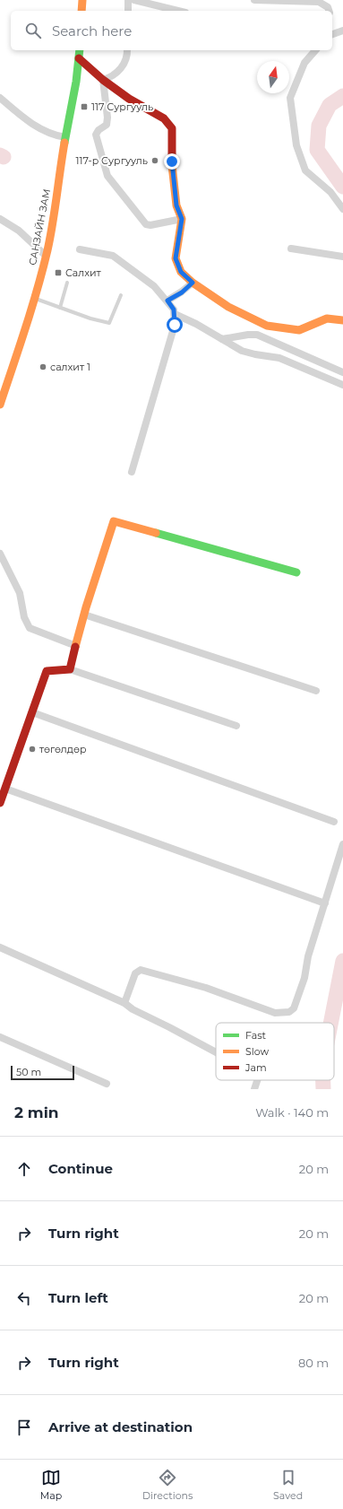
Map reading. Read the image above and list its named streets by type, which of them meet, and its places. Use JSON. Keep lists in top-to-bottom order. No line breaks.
{"streets":{"street":["САНЗАЙН ЗАМ"]},"places":{"transit":["117 Сургууль","Салхит"],"other":["117-р Сургууль","салхит 1","төгөлдөр"]},"legend":["Fast","Slow","Jam"],"scale_bar":"50 m","north":"top","page":{"search":"Search here","scale":"50 m","heading":["2 min","Walk · 140 m"],"list":[["Continue","20 m"],["Turn right","20 m"],["Turn left","20 m"],["Turn right","80 m"],"Arrive at destination"],"nav":["Map","Directions","Saved"]}}
